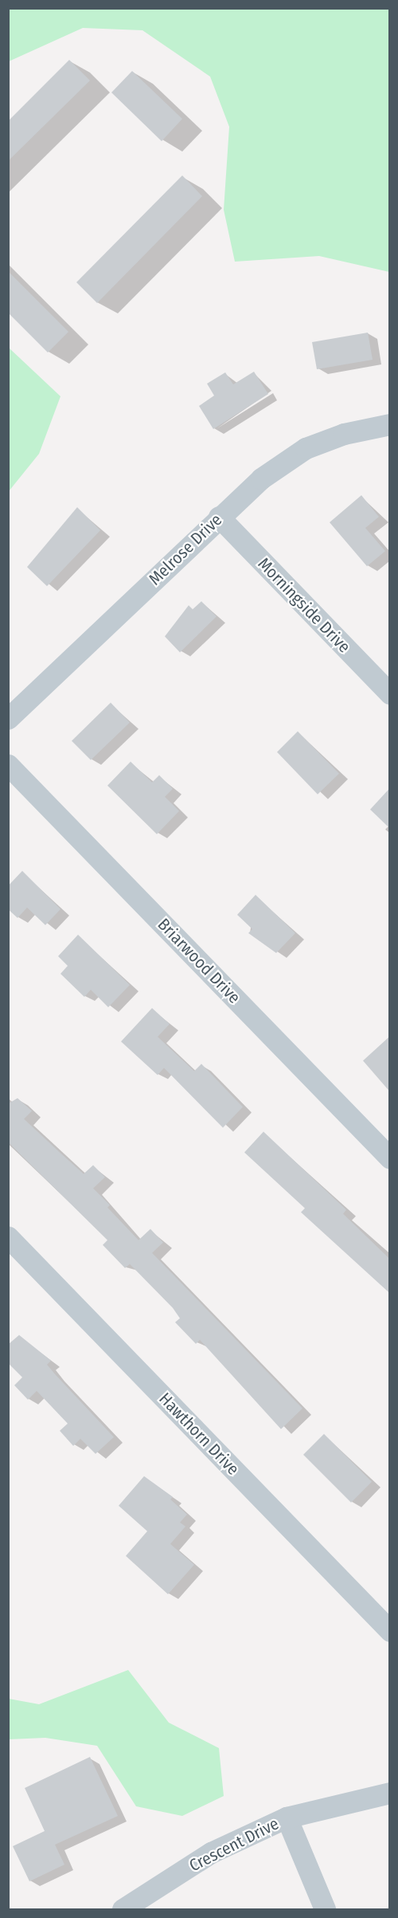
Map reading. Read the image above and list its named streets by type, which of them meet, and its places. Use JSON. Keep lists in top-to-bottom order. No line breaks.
{"streets":{"street":["Melrose Drive","Morningside Drive","Briarwood Drive","Hawthorn Drive","Crescent Drive"]},"crossings":[["Melrose Drive","Morningside Drive"]]}
